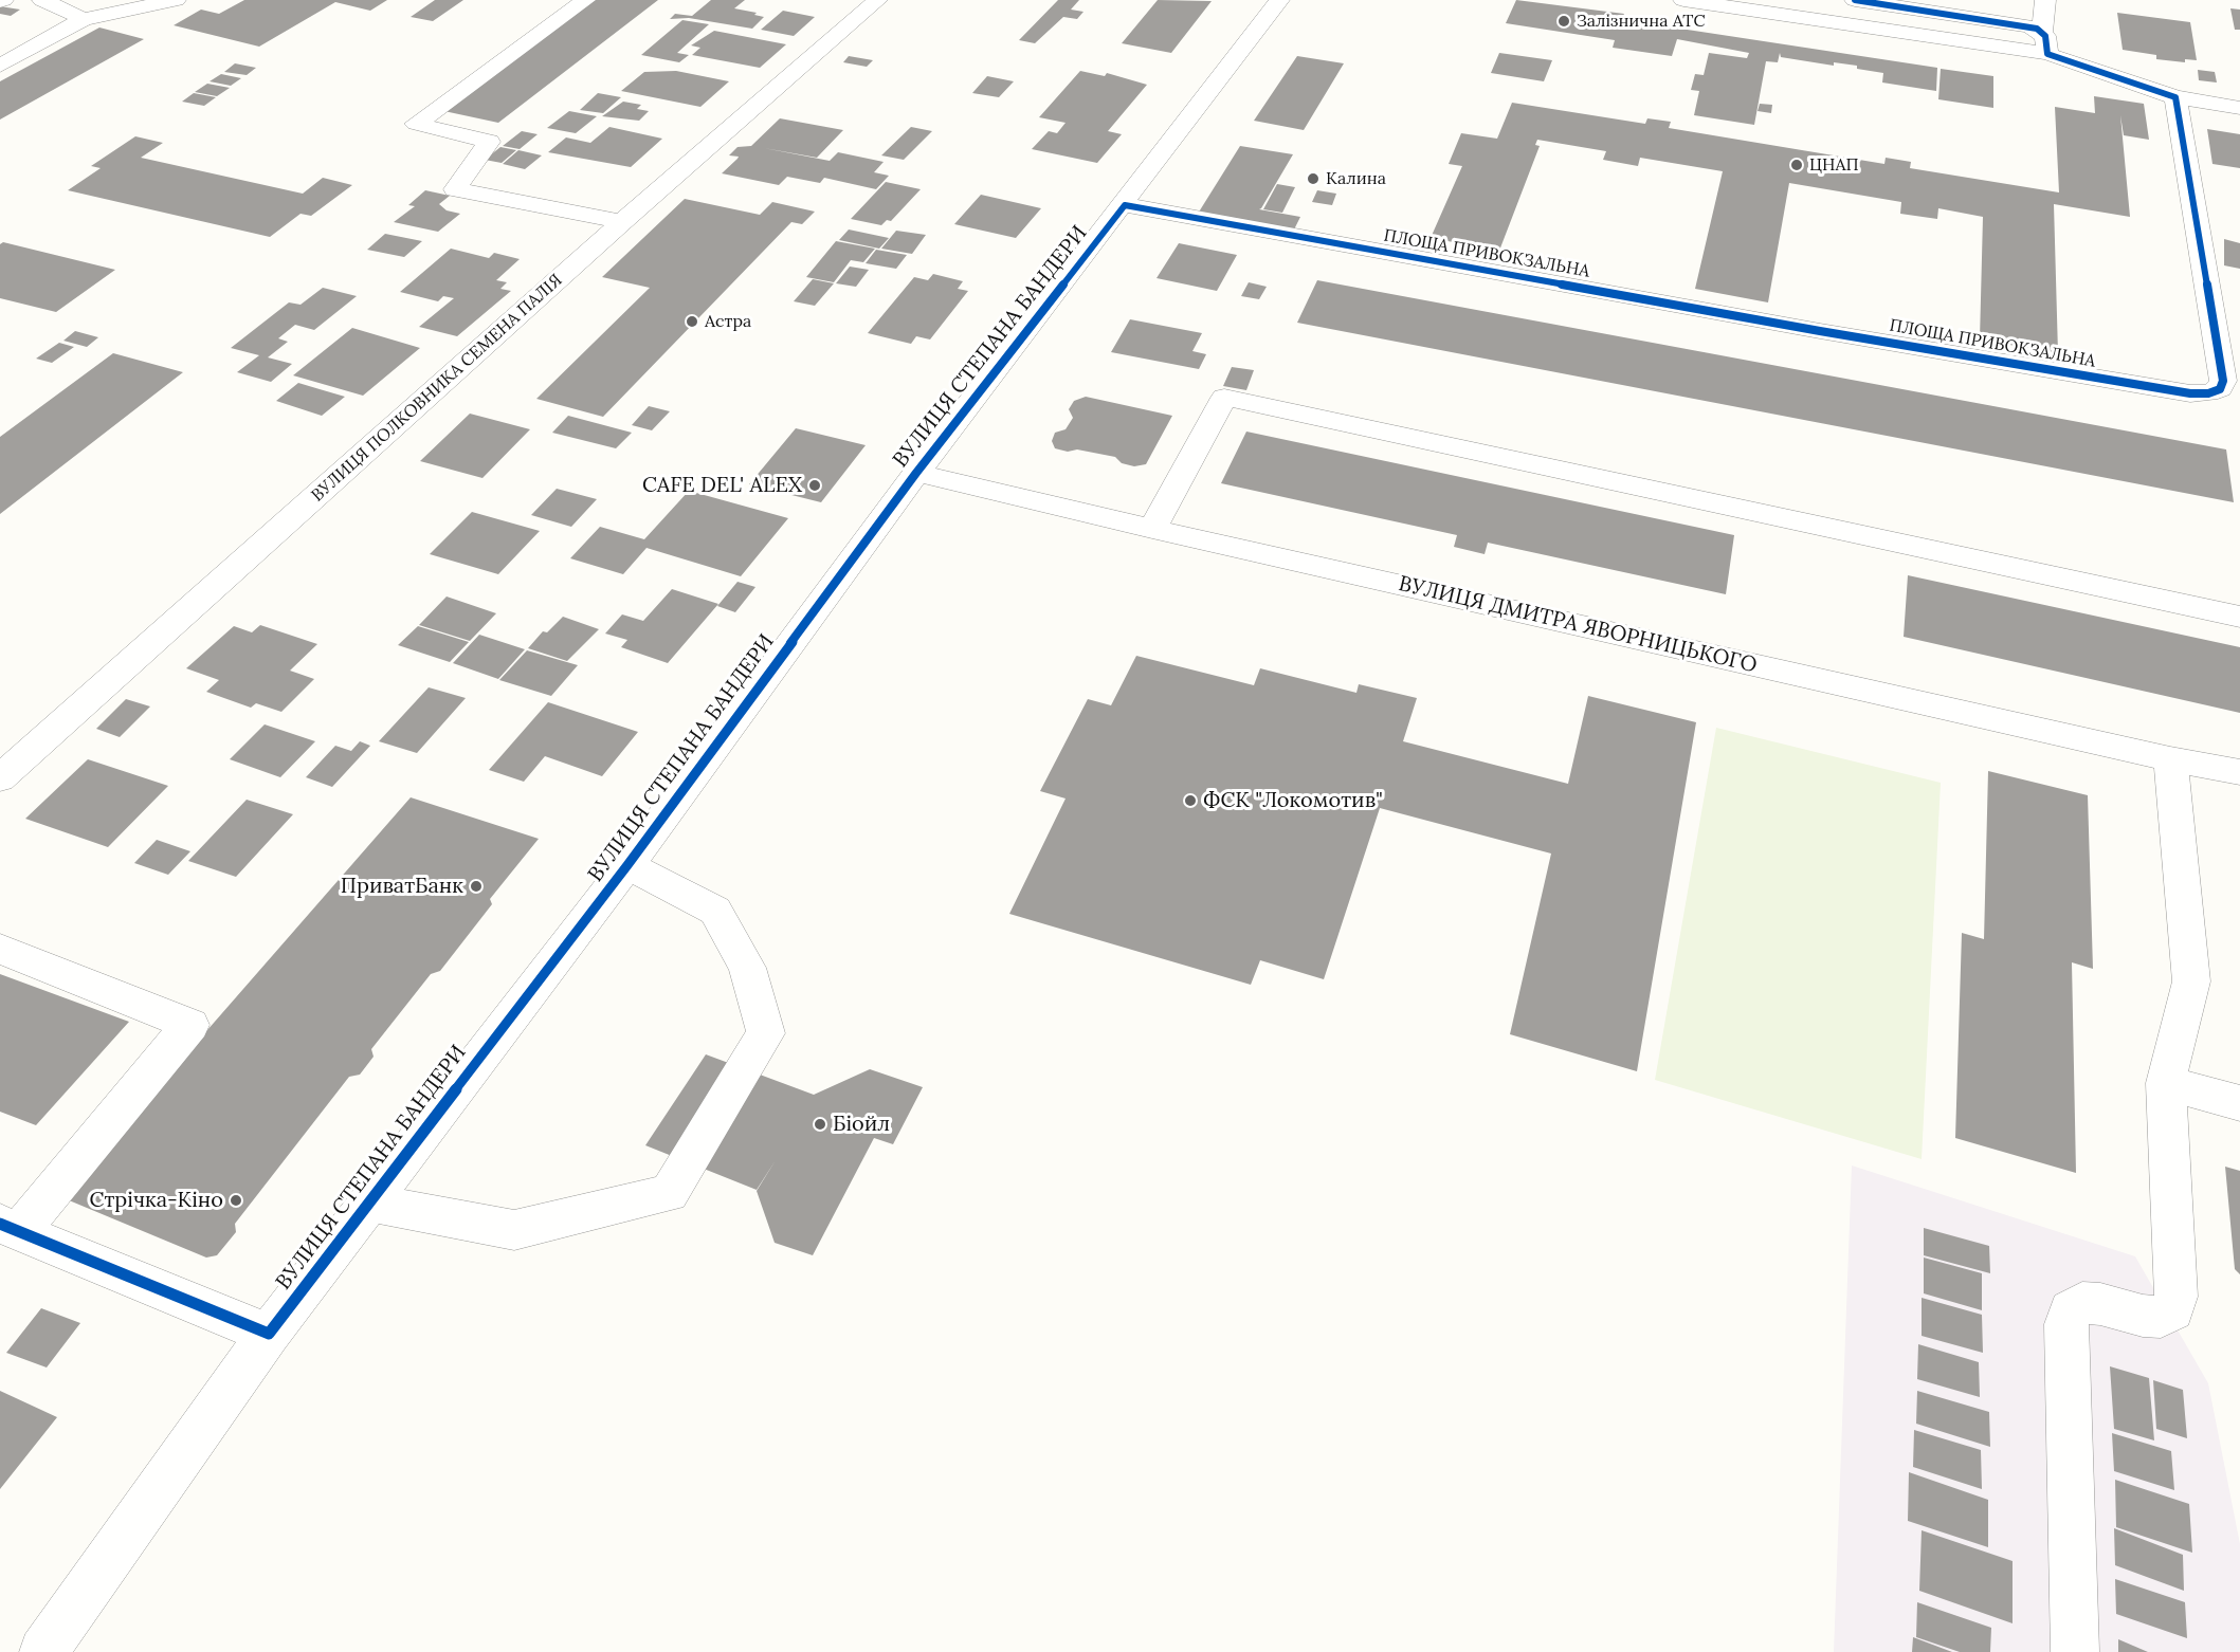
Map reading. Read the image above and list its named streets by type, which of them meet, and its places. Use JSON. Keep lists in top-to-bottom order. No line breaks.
{"streets":{"street":["ПЛОЩА ПРИВОКЗАЛЬНА","ВУЛИЦЯ СТЕПАНА БАНДЕРИ","ВУЛИЦЯ ПОЛКОВНИКА СЕМЕНА ПАЛІЯ","ВУЛИЦЯ ДМИТРА ЯВОРНИЦЬКОГО"]},"crossings":[["ПЛОЩА ПРИВОКЗАЛЬНА","ВУЛИЦЯ СТЕПАНА БАНДЕРИ"],["ВУЛИЦЯ СТЕПАНА БАНДЕРИ","ВУЛИЦЯ ДМИТРА ЯВОРНИЦЬКОГО"]],"places":["Залізнична АТС","ЦНАП","Калина","Астра","CAFE DEL' ALEX","ФСК \"Локомотив\"","ПриватБанк","Біойл","Стрічка-Кіно"]}
